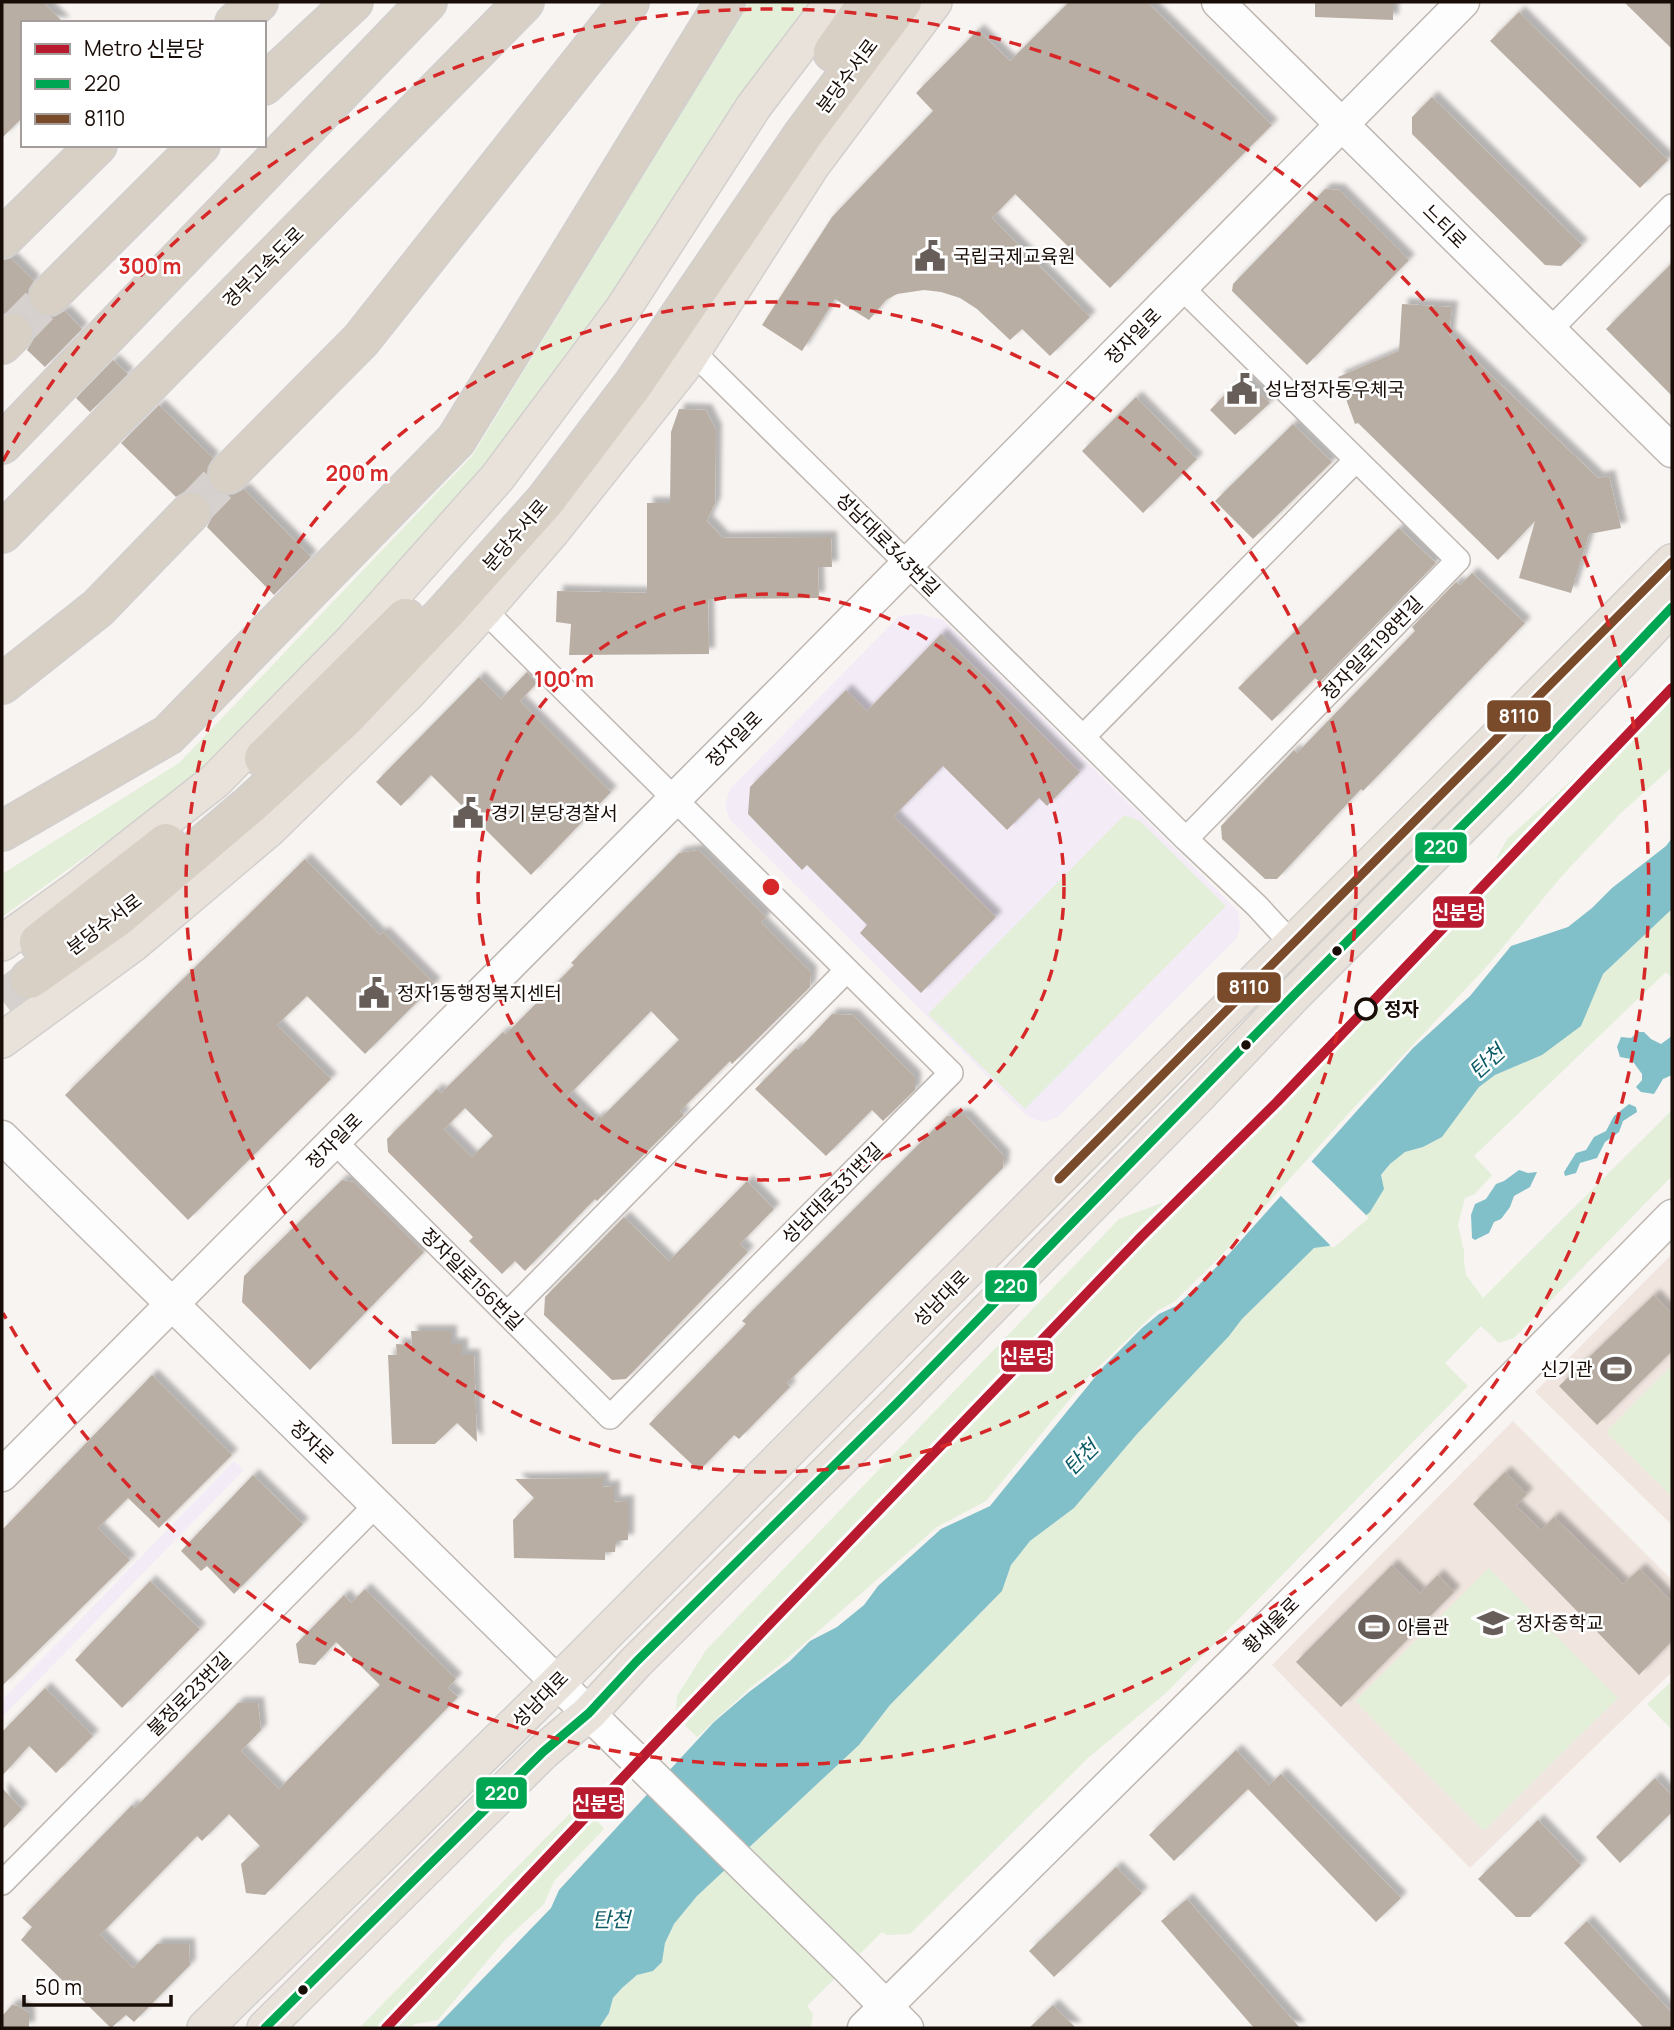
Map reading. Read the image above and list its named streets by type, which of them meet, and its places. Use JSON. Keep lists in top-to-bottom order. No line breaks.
{"streets":{"highway":["분당수서로","경부고속도로"],"main road":["성남대로"],"street":["느티로","정자일로","성남대로343번길","정자일로198번길","성남대로331번길","정자일로156번길","정자로","황새울로","불정로23번길"]},"crossings":[["느티로","정자일로"],["정자일로","성남대로343번길"],["정자일로","정자일로198번길"],["정자일로","성남대로331번길"],["정자일로","정자일로156번길"],["정자일로","정자로"],["성남대로343번길","정자일로198번길"],["성남대로343번길","성남대로"],["성남대로331번길","정자일로156번길"],["성남대로","정자로"],["정자로","황새울로"],["정자로","불정로23번길"]],"water":["탄천"],"places":{"public building":["국립국제교육원","성남정자동우체국","경기 분당경찰서","정자1동행정복지센터"],"other":["정자"],"sports":["신기관","아름관"],"school or university":["정자중학교"]},"lines":["transit line 8110","transit line 220","metro line 신분당"],"legend":["Metro 신분당","220","8110"],"scale_bar":"50 m","rings":["300 m","200 m","100 m"]}
